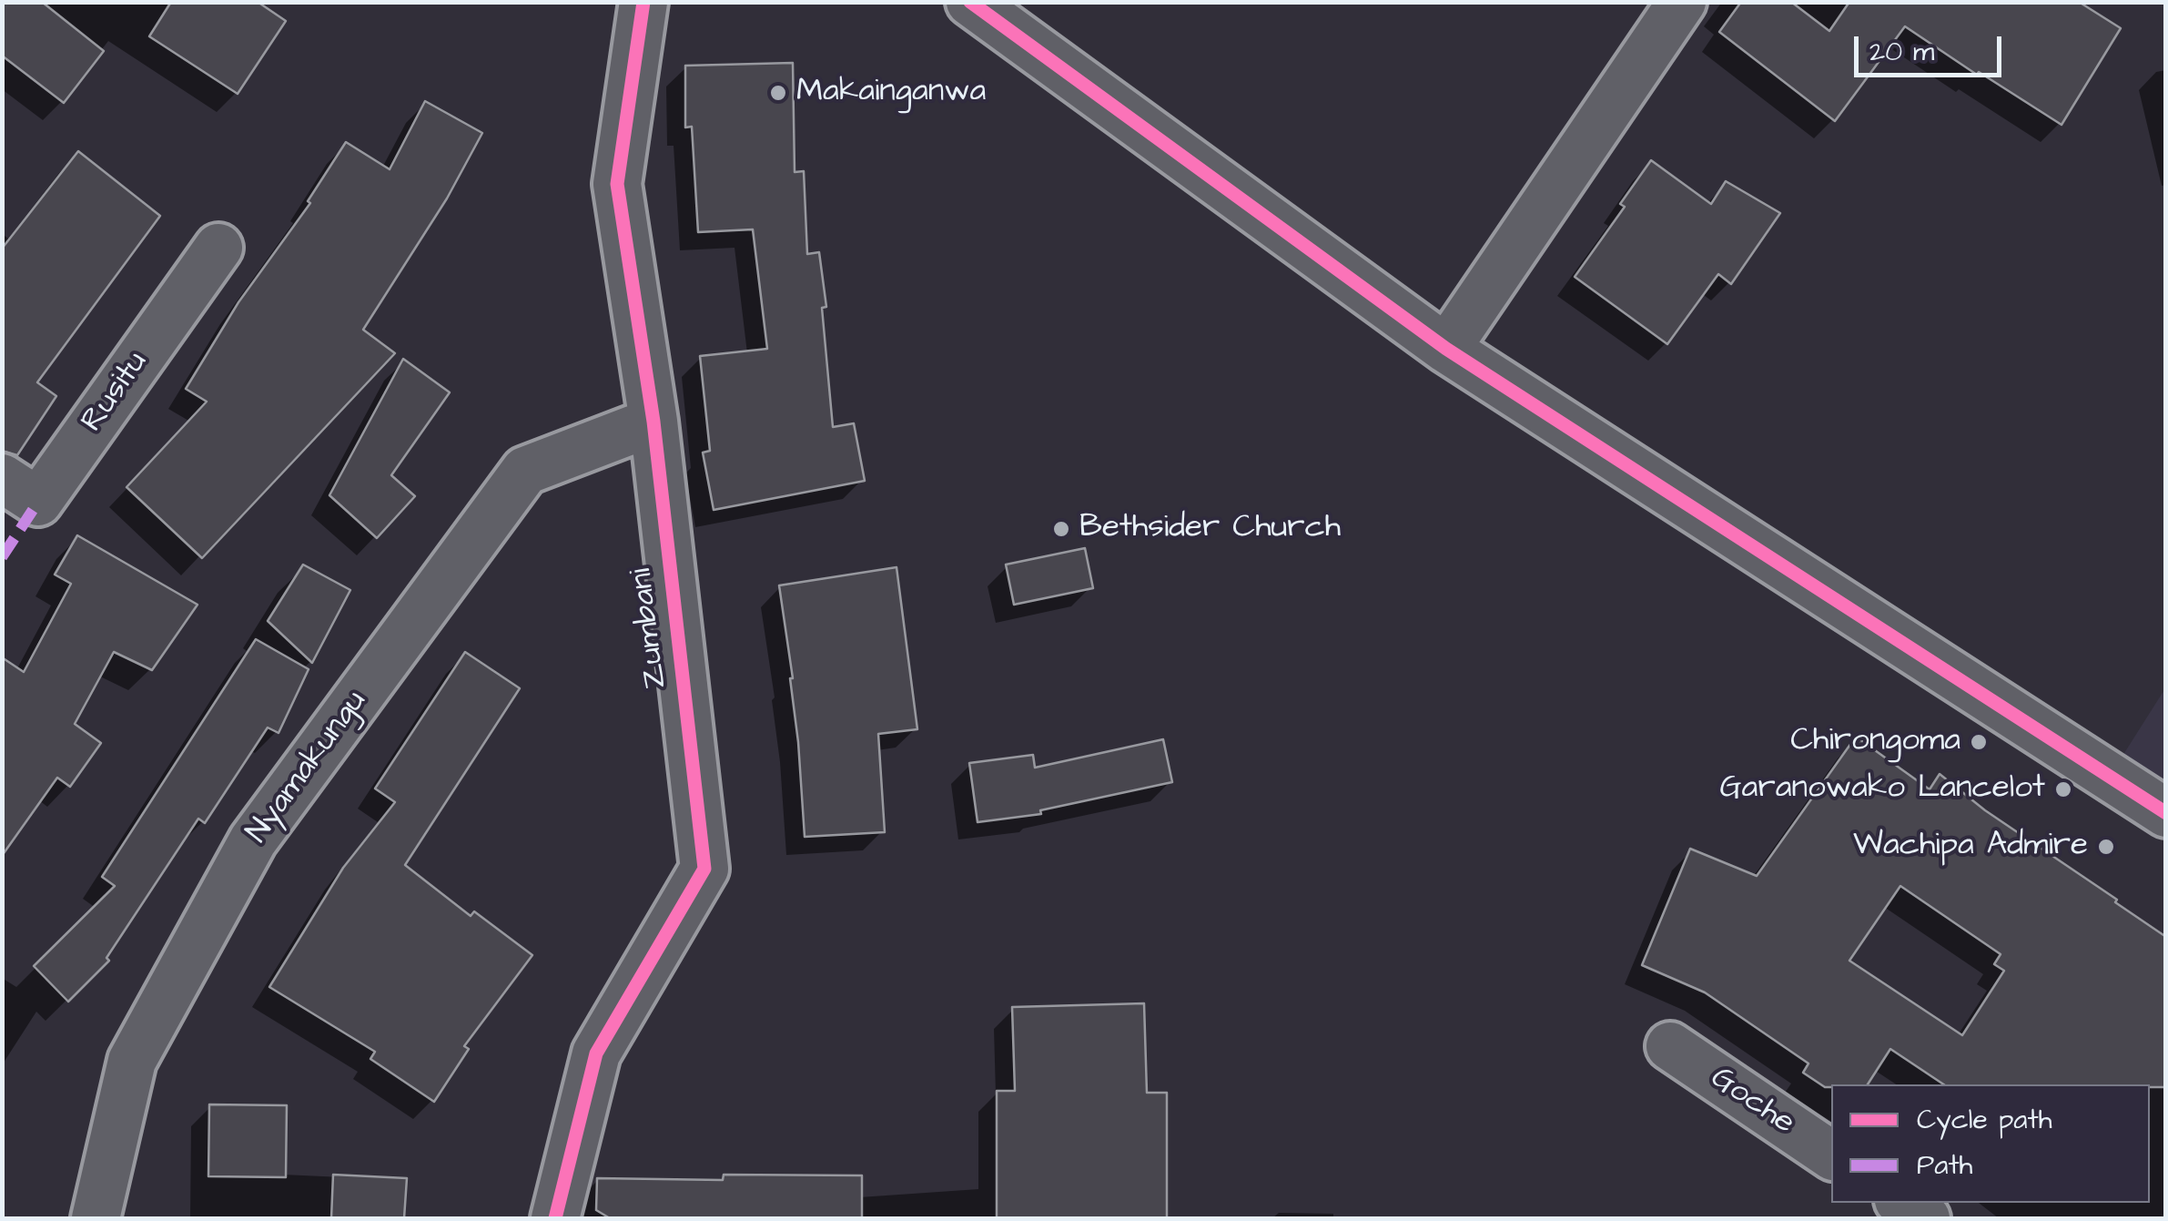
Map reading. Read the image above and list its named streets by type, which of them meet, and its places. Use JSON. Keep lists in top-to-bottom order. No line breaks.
{"streets":{"street":["Rusitu","Zumbani","Nyamakungu","Goche"]},"crossings":[["Zumbani","Nyamakungu"]],"places":["Makainganwa","Bethsider Church","Chirongoma","Garanowako Lancelot","Wachipa Admire"],"legend":["Cycle path","Path"],"scale_bar":"20 m"}
